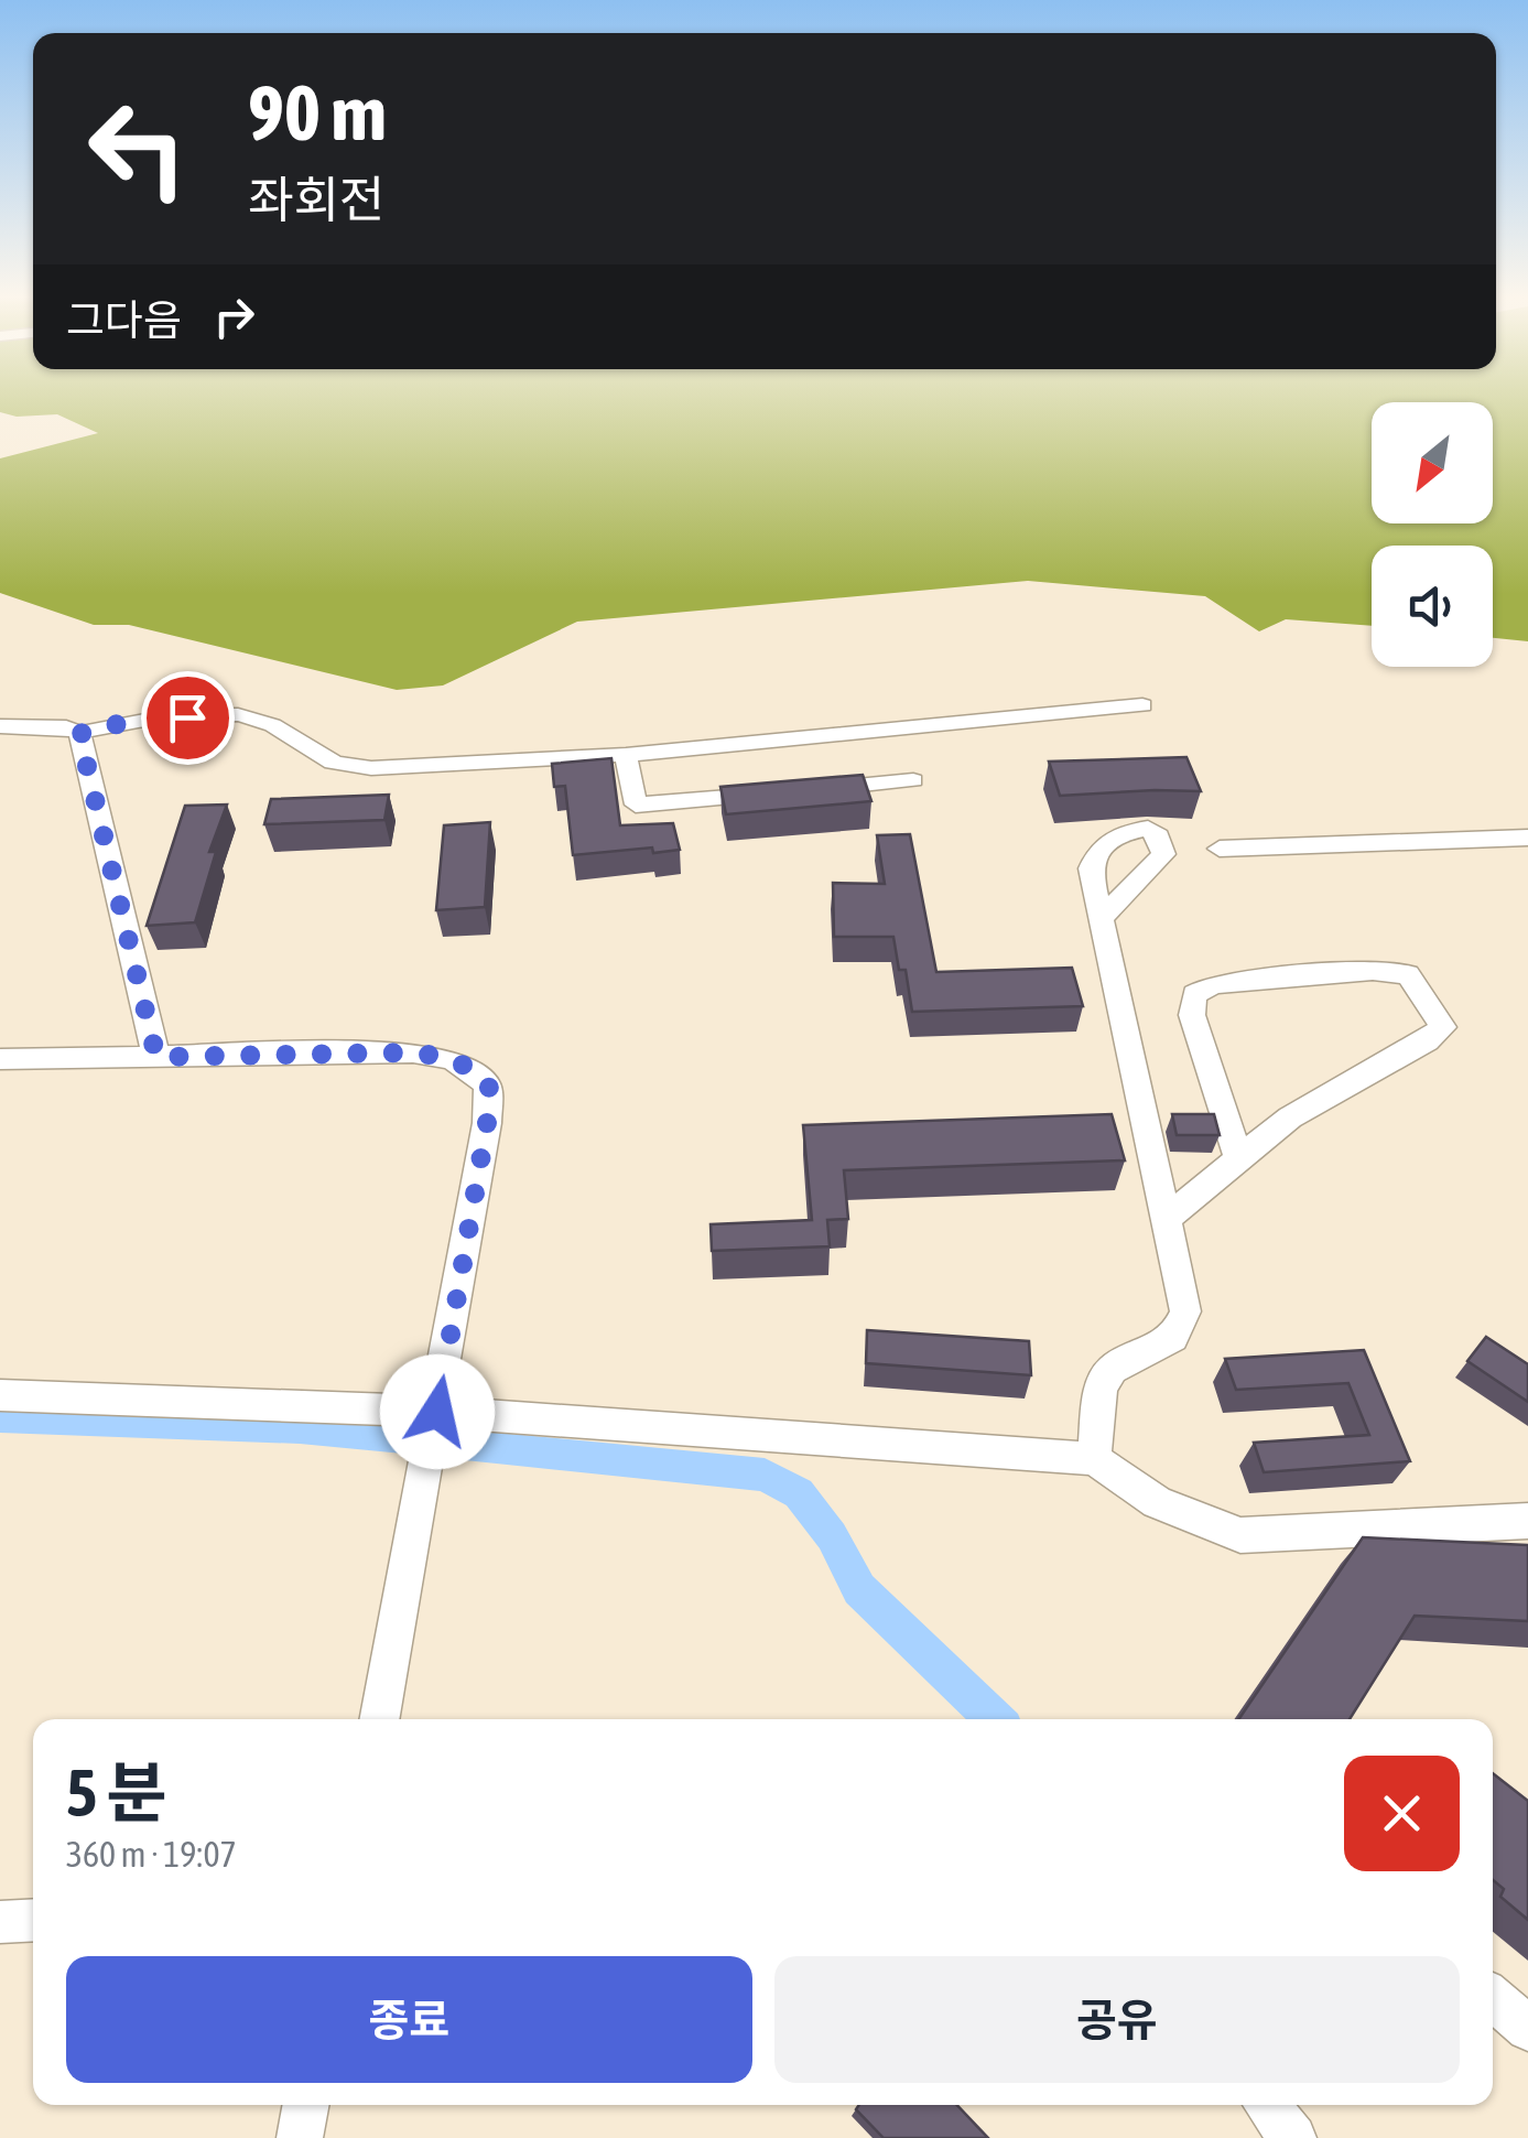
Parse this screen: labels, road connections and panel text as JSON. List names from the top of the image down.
{
  "north": "bottom left",
  "page": {
    "turn": ["90 m", "좌회전"],
    "then": "그다음",
    "heading": ["5 분", "360 m · 19:07"],
    "buttons": ["종료", "공유"]
  }
}
